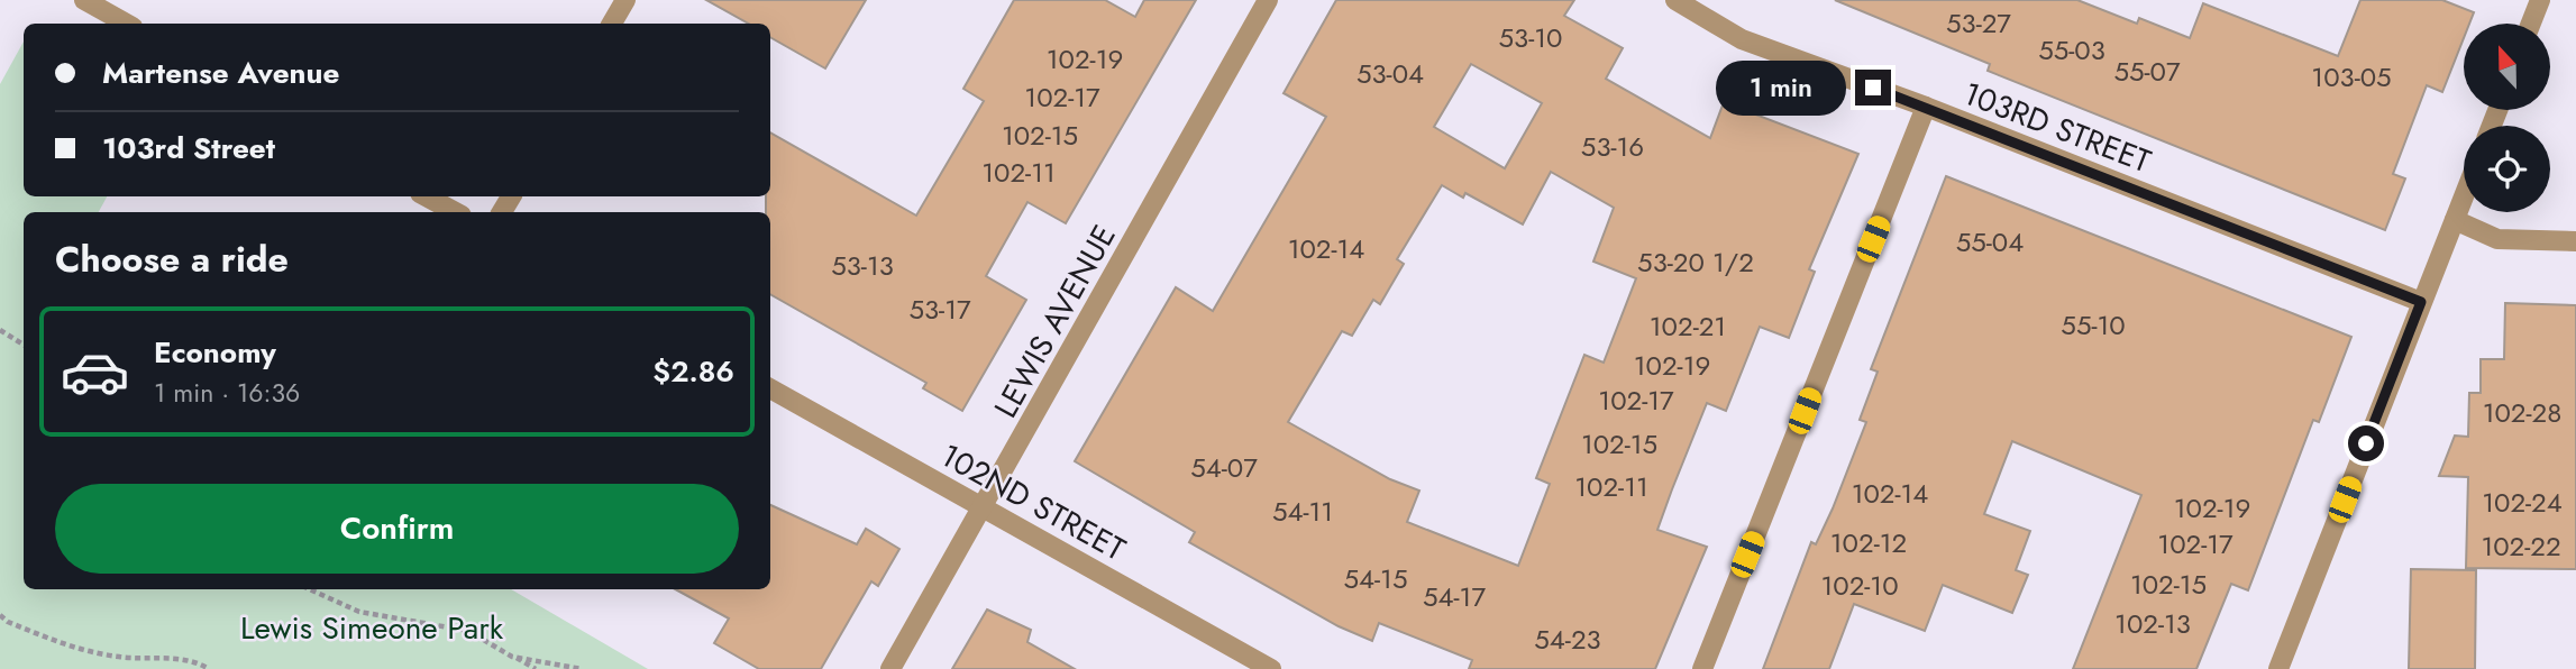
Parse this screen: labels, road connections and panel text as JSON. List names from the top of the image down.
{
  "streets": {
    "street": ["103RD STREET", "LEWIS AVENUE", "102ND STREET"]
  },
  "crossings": [
    ["LEWIS AVENUE", "102ND STREET"]
  ],
  "parks": ["Lewis Simeone Park"],
  "house_numbers": [
    "53-27",
    "53-10",
    "55-03",
    "102-19",
    "55-07",
    "53-04",
    "103-05",
    "102-17",
    "102-15",
    "53-16",
    "102-11",
    "55-04",
    "102-14",
    "53-20 1/2",
    "53-13",
    "53-17",
    "55-10",
    "102-21",
    "102-19",
    "102-17",
    "102-28",
    "102-15",
    "54-07",
    "102-11",
    "102-14",
    "102-24",
    "102-19",
    "54-11",
    "102-12",
    "102-17",
    "102-22",
    "54-15",
    "102-15",
    "102-10",
    "54-17",
    "102-13",
    "54-23"
  ],
  "north": "top",
  "page": {
    "banner": ["Martense Avenue", "103rd Street"],
    "bubble": "1 min",
    "heading": "Choose a ride",
    "list": [
      {
        "name": "Economy",
        "note": "1 min · 16:36",
        "value": "$2.86"
      }
    ],
    "buttons": "Confirm"
  }
}
